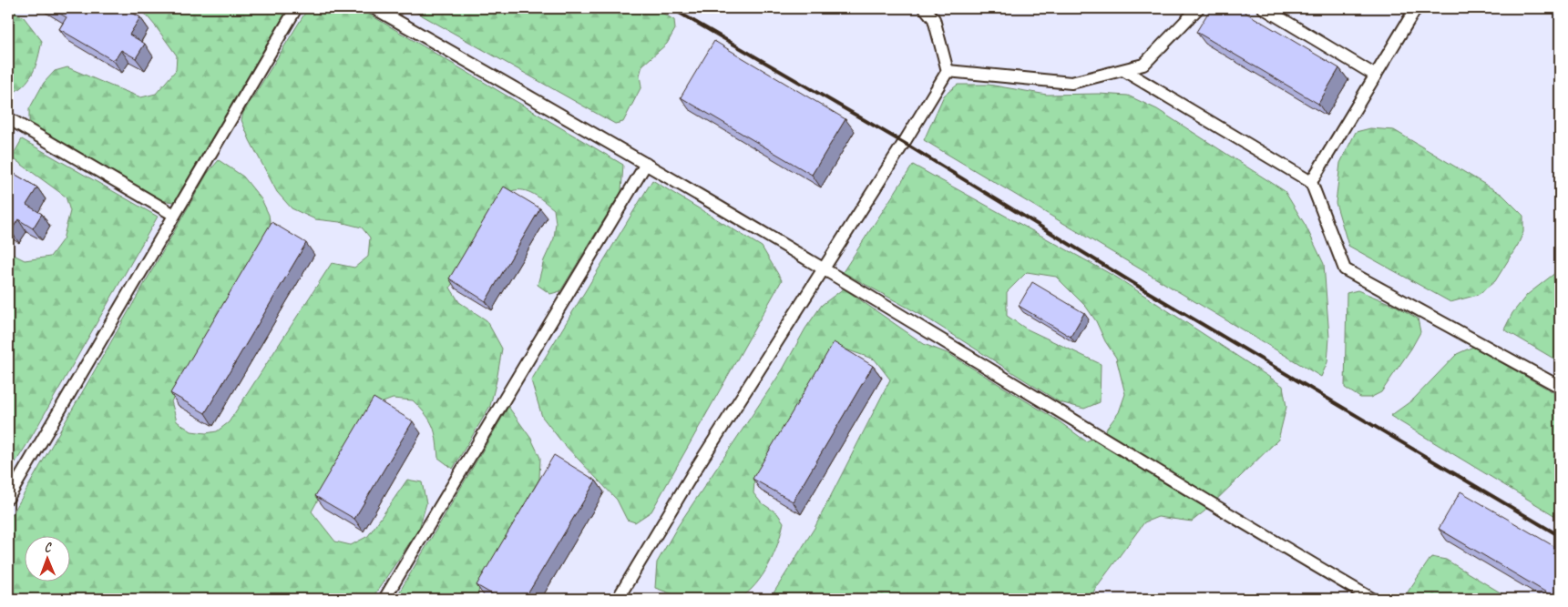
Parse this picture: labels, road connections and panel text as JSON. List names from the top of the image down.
{
  "north": "top"
}
